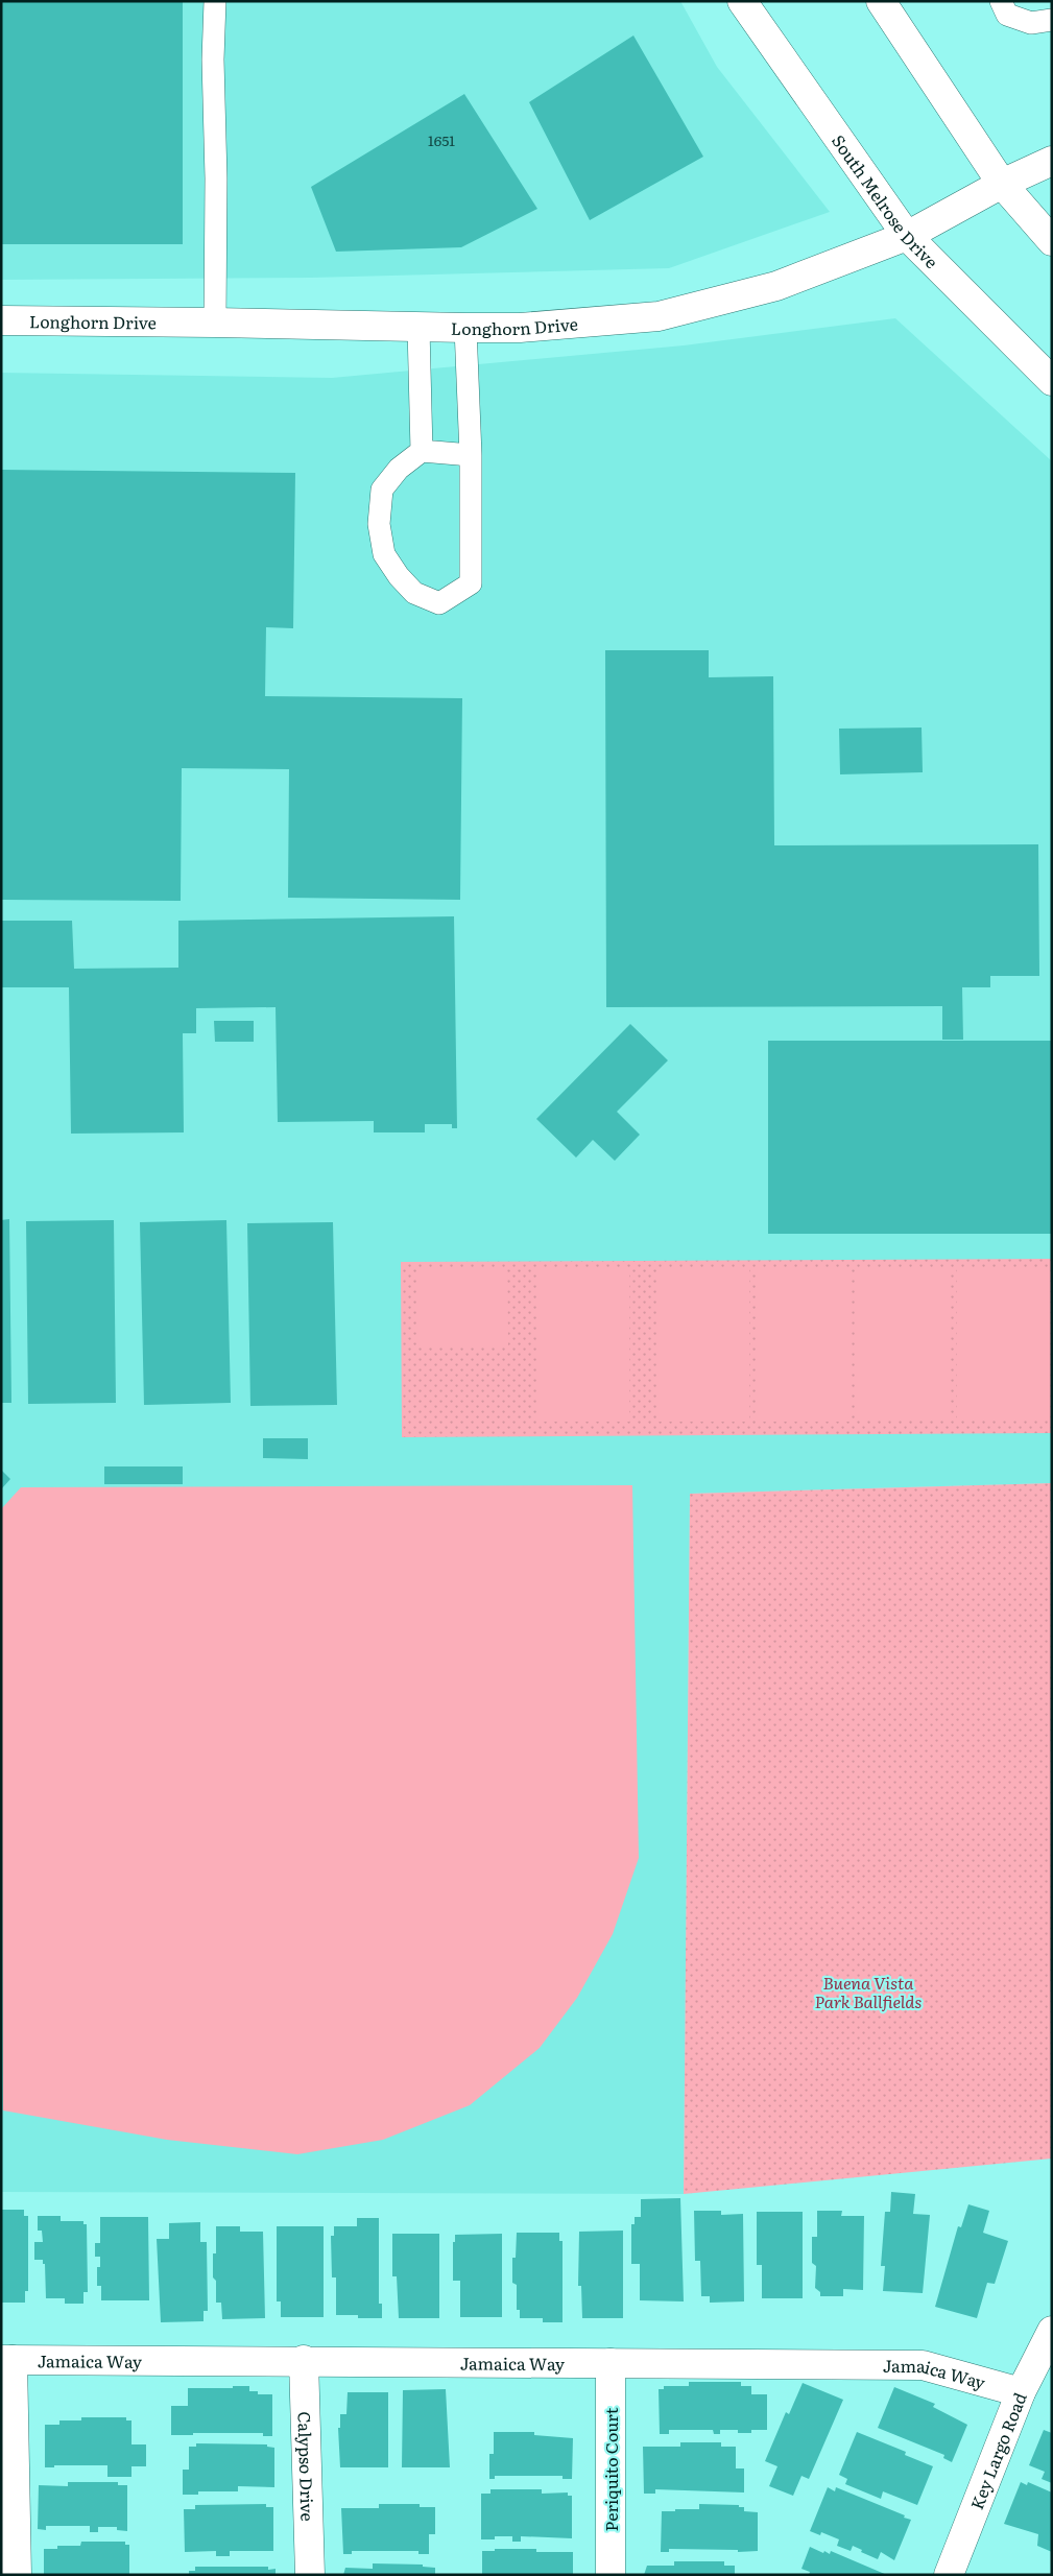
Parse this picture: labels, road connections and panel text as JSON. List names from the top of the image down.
{
  "streets": {
    "street": [
      "South Melrose Drive",
      "Longhorn Drive",
      "Jamaica Way",
      "Key Largo Road",
      "Calypso Drive",
      "Periquito Court"
    ]
  },
  "crossings": [
    ["South Melrose Drive", "Longhorn Drive"],
    ["Jamaica Way", "Key Largo Road"],
    ["Jamaica Way", "Calypso Drive"],
    ["Jamaica Way", "Periquito Court"]
  ],
  "parks": ["Buena Vista Park Ballfields"],
  "house_numbers": ["1651"]
}
